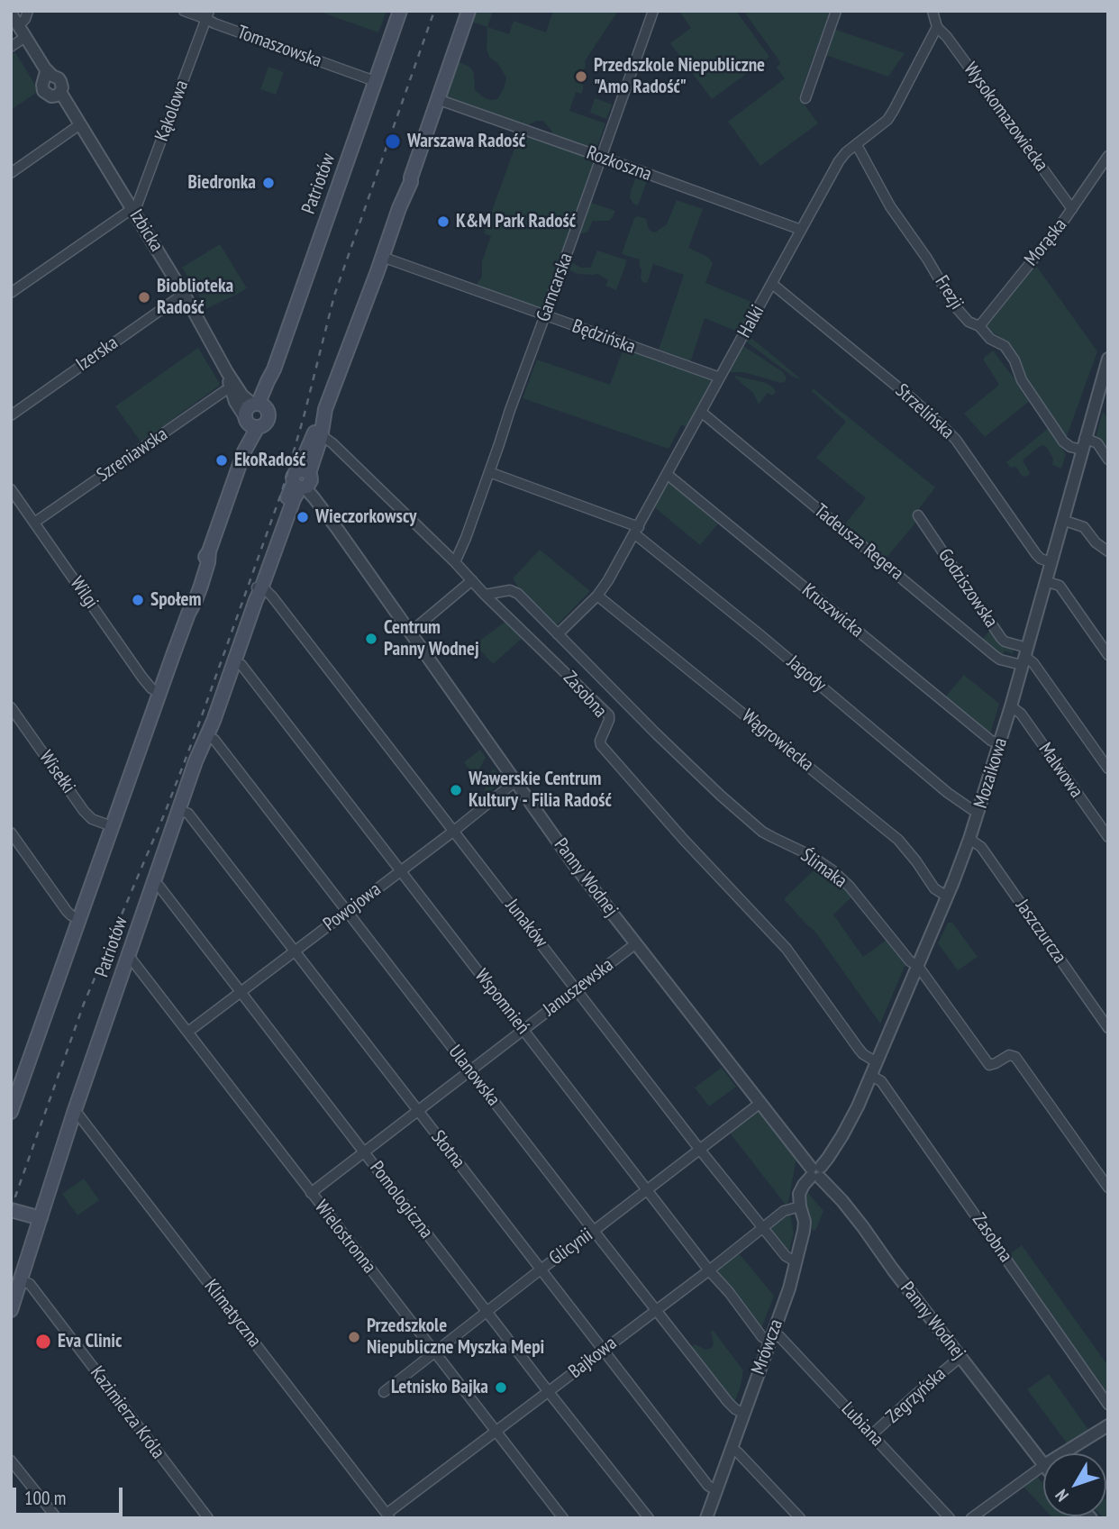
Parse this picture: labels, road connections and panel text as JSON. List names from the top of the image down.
{
  "streets": {
    "main road": ["Patriotów"],
    "street": [
      "Tomaszowska",
      "Kąkolowa",
      "Wysokomazowiecka",
      "Rozkoszna",
      "Izbicka",
      "Morąska",
      "Garncarska",
      "Frezji",
      "Halki",
      "Będzińska",
      "Izerska",
      "Strzelińska",
      "Szreniawska",
      "Tadeusza Regera",
      "Godziszowska",
      "Wilgi",
      "Kruszwicka",
      "Jagody",
      "Zasobna",
      "Wągrowiecka",
      "Malwowa",
      "Wisełki",
      "Mozaikowa",
      "Ślimaka",
      "Panny Wodnej",
      "Powojowa",
      "Junaków",
      "Jaszczurcza",
      "Januszewska",
      "Wspomnień",
      "Ulanowska",
      "Słotna",
      "Pomologiczna",
      "Wielostronna",
      "Glicynii",
      "Klimatyczna",
      "Mrówcza",
      "Bajkowa",
      "Zegrzyńska",
      "Kazimierza Króla",
      "Lubiana"
    ]
  },
  "crossings": [
    ["Tomaszowska", "Kąkolowa"],
    ["Tomaszowska", "Patriotów"],
    ["Kąkolowa", "Izbicka"],
    ["Wysokomazowiecka", "Morąska"],
    ["Wysokomazowiecka", "Halki"],
    ["Rozkoszna", "Patriotów"],
    ["Rozkoszna", "Garncarska"],
    ["Rozkoszna", "Halki"],
    ["Patriotów", "Izbicka"],
    ["Patriotów", "Będzińska"],
    ["Patriotów", "Zasobna"],
    ["Patriotów", "Panny Wodnej"],
    ["Patriotów", "Junaków"],
    ["Patriotów", "Wspomnień"],
    ["Patriotów", "Ulanowska"],
    ["Patriotów", "Słotna"],
    ["Patriotów", "Pomologiczna"],
    ["Patriotów", "Wielostronna"],
    ["Patriotów", "Klimatyczna"],
    ["Patriotów", "Kazimierza Króla"],
    ["Izbicka", "Izerska"],
    ["Izbicka", "Szreniawska"],
    ["Morąska", "Frezji"],
    ["Garncarska", "Będzińska"],
    ["Garncarska", "Jagody"],
    ["Garncarska", "Zasobna"],
    ["Frezji", "Halki"],
    ["Frezji", "Mozaikowa"],
    ["Halki", "Będzińska"],
    ["Halki", "Strzelińska"],
    ["Halki", "Tadeusza Regera"],
    ["Halki", "Kruszwicka"],
    ["Halki", "Jagody"],
    ["Halki", "Wągrowiecka"],
    ["Halki", "Ślimaka"],
    ["Strzelińska", "Mozaikowa"],
    ["Szreniawska", "Wilgi"],
    ["Tadeusza Regera", "Godziszowska"],
    ["Tadeusza Regera", "Mozaikowa"],
    ["Godziszowska", "Mozaikowa"],
    ["Kruszwicka", "Mozaikowa"],
    ["Jagody", "Mozaikowa"],
    ["Zasobna", "Mozaikowa"],
    ["Zasobna", "Ślimaka"],
    ["Wągrowiecka", "Mozaikowa"],
    ["Malwowa", "Mozaikowa"],
    ["Mozaikowa", "Ślimaka"],
    ["Mozaikowa", "Panny Wodnej"],
    ["Mozaikowa", "Jaszczurcza"],
    ["Mozaikowa", "Mrówcza"],
    ["Panny Wodnej", "Powojowa"],
    ["Panny Wodnej", "Januszewska"],
    ["Panny Wodnej", "Glicynii"],
    ["Panny Wodnej", "Mrówcza"],
    ["Panny Wodnej", "Zegrzyńska"],
    ["Powojowa", "Junaków"],
    ["Powojowa", "Wspomnień"],
    ["Powojowa", "Ulanowska"],
    ["Powojowa", "Słotna"],
    ["Powojowa", "Pomologiczna"],
    ["Powojowa", "Wielostronna"],
    ["Junaków", "Januszewska"],
    ["Junaków", "Glicynii"],
    ["Junaków", "Mrówcza"],
    ["Junaków", "Bajkowa"],
    ["Januszewska", "Wspomnień"],
    ["Januszewska", "Ulanowska"],
    ["Januszewska", "Słotna"],
    ["Januszewska", "Pomologiczna"],
    ["Januszewska", "Wielostronna"],
    ["Wspomnień", "Glicynii"],
    ["Wspomnień", "Mrówcza"],
    ["Wspomnień", "Bajkowa"],
    ["Wspomnień", "Lubiana"],
    ["Ulanowska", "Glicynii"],
    ["Ulanowska", "Mrówcza"],
    ["Ulanowska", "Bajkowa"],
    ["Słotna", "Glicynii"],
    ["Słotna", "Mrówcza"],
    ["Słotna", "Bajkowa"],
    ["Pomologiczna", "Glicynii"],
    ["Pomologiczna", "Bajkowa"],
    ["Wielostronna", "Glicynii"],
    ["Wielostronna", "Bajkowa"],
    ["Klimatyczna", "Bajkowa"],
    ["Mrówcza", "Bajkowa"],
    ["Mrówcza", "Lubiana"],
    ["Zegrzyńska", "Lubiana"]
  ],
  "places": [
    "Przedszkole Niepubliczne \"Amo Radość\"",
    "Warszawa Radość",
    "Biedronka",
    "K&M Park Radość",
    "Bioblioteka Radość",
    "EkoRadość",
    "Wieczorkowscy",
    "Społem",
    "Centrum Panny Wodnej",
    "Wawerskie Centrum Kultury - Filia Radość",
    "Przedszkole Niepubliczne Myszka Mepi",
    "Eva Clinic",
    "Letnisko Bajka"
  ],
  "scale_bar": "100 m",
  "north": "bottom left"
}
